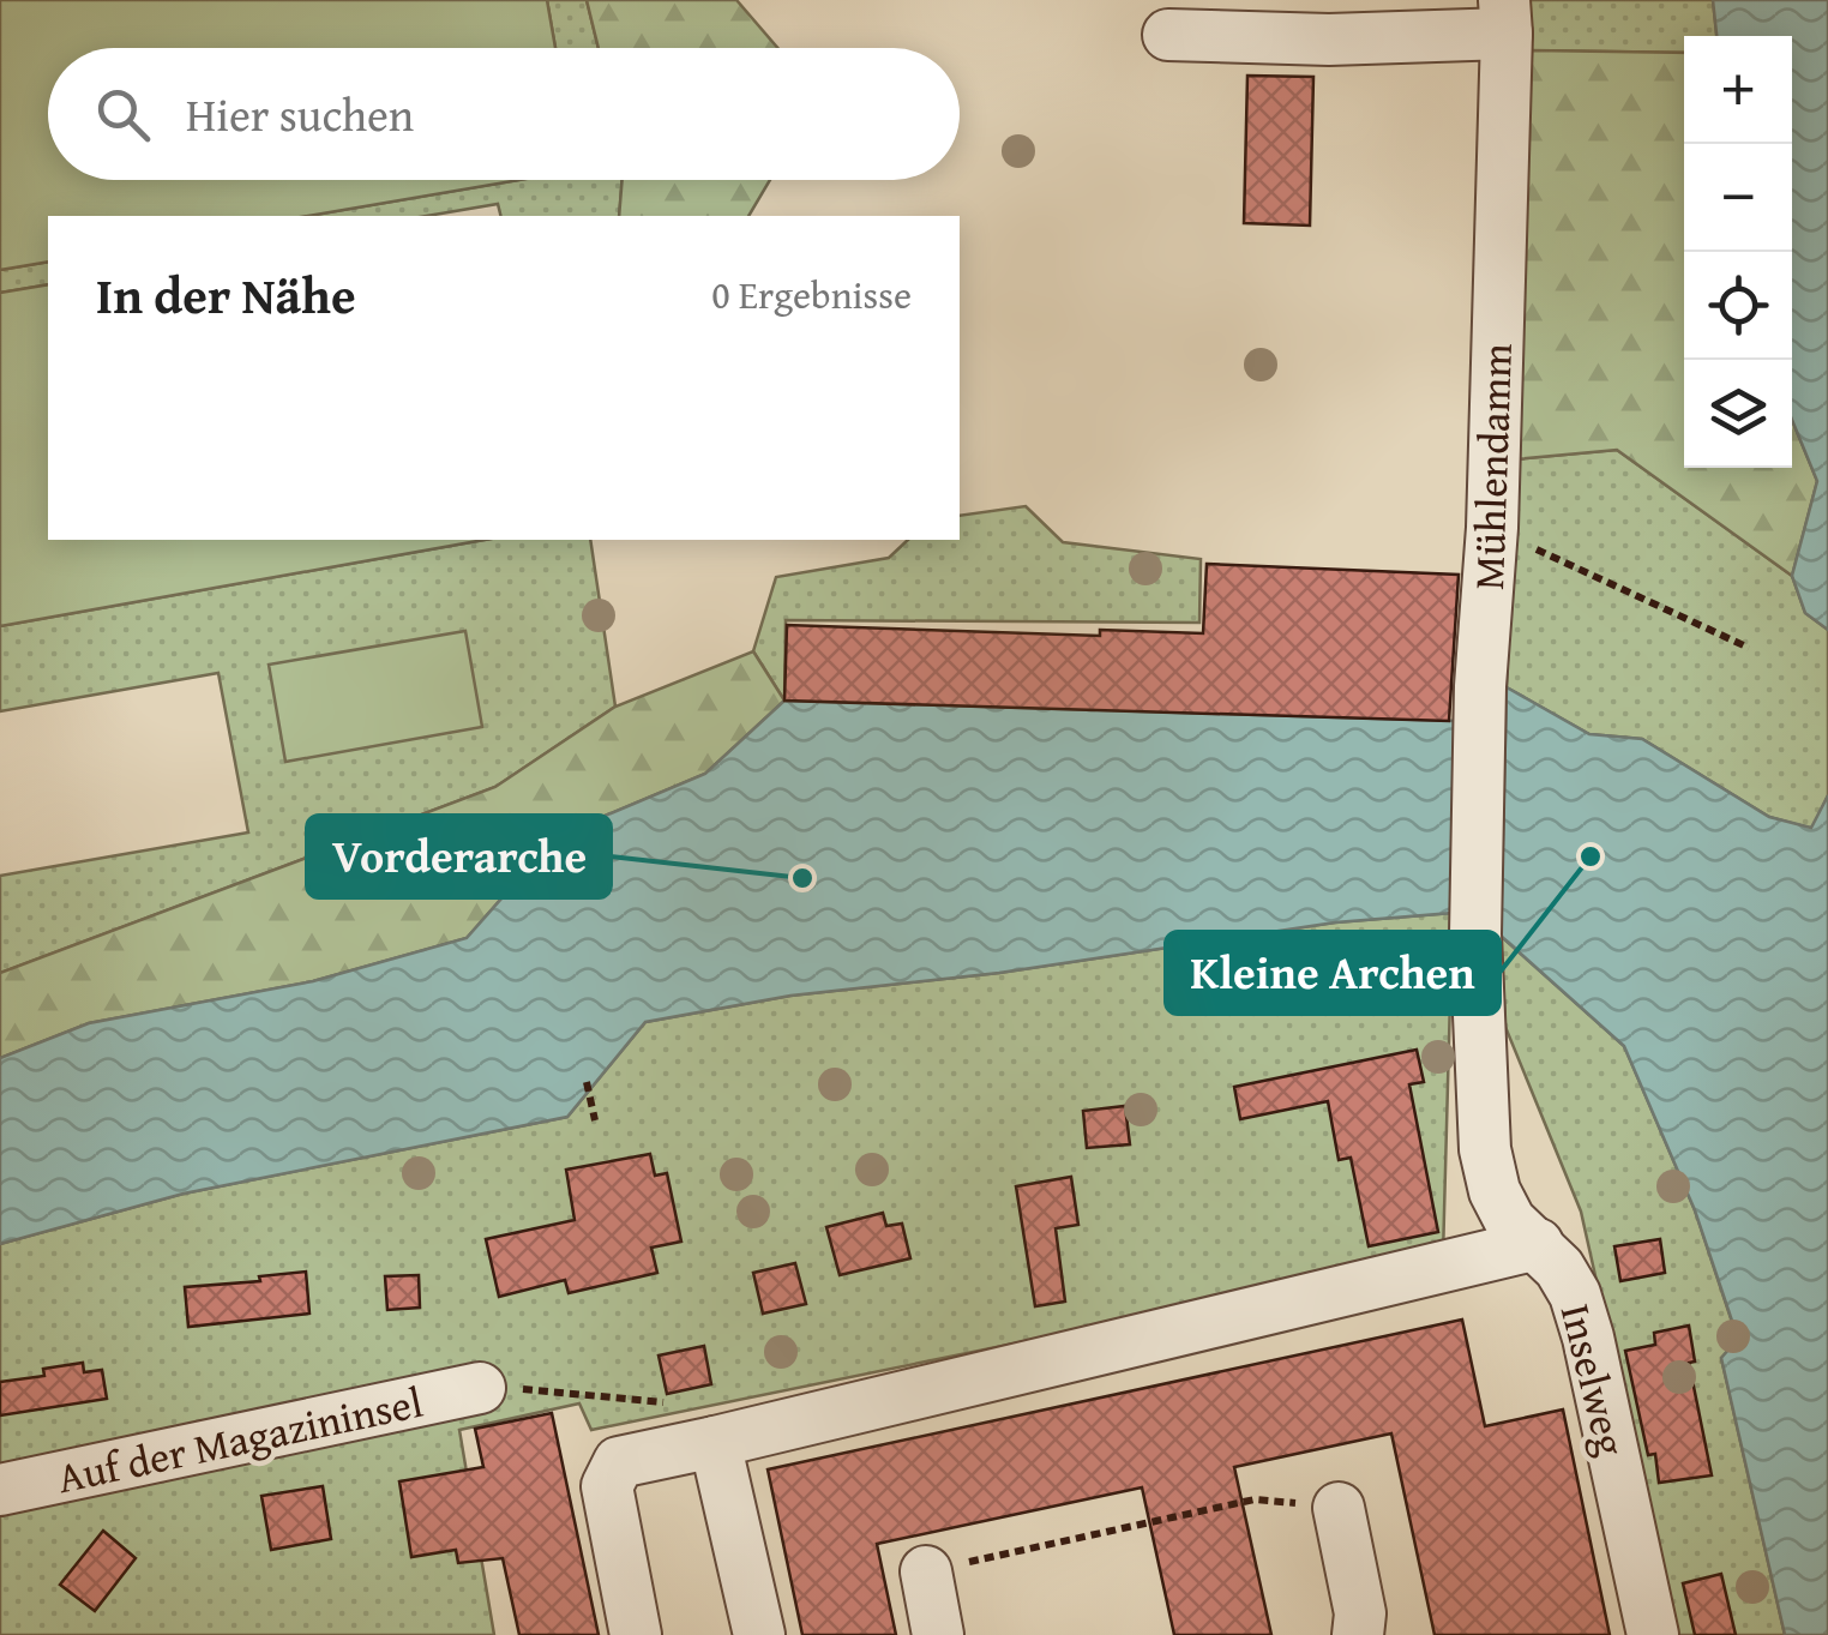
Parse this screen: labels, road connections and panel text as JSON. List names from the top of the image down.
{
  "streets": {
    "street": ["Mühlendamm", "Inselweg", "Auf der Magazininsel"]
  },
  "crossings": [
    ["Mühlendamm", "Inselweg"]
  ],
  "places": ["Kleine Archen", "Vorderarche"],
  "page": {
    "map_buttons": ["+", "−"],
    "search": "Hier suchen",
    "heading": ["In der Nähe", "0 Ergebnisse"]
  }
}
